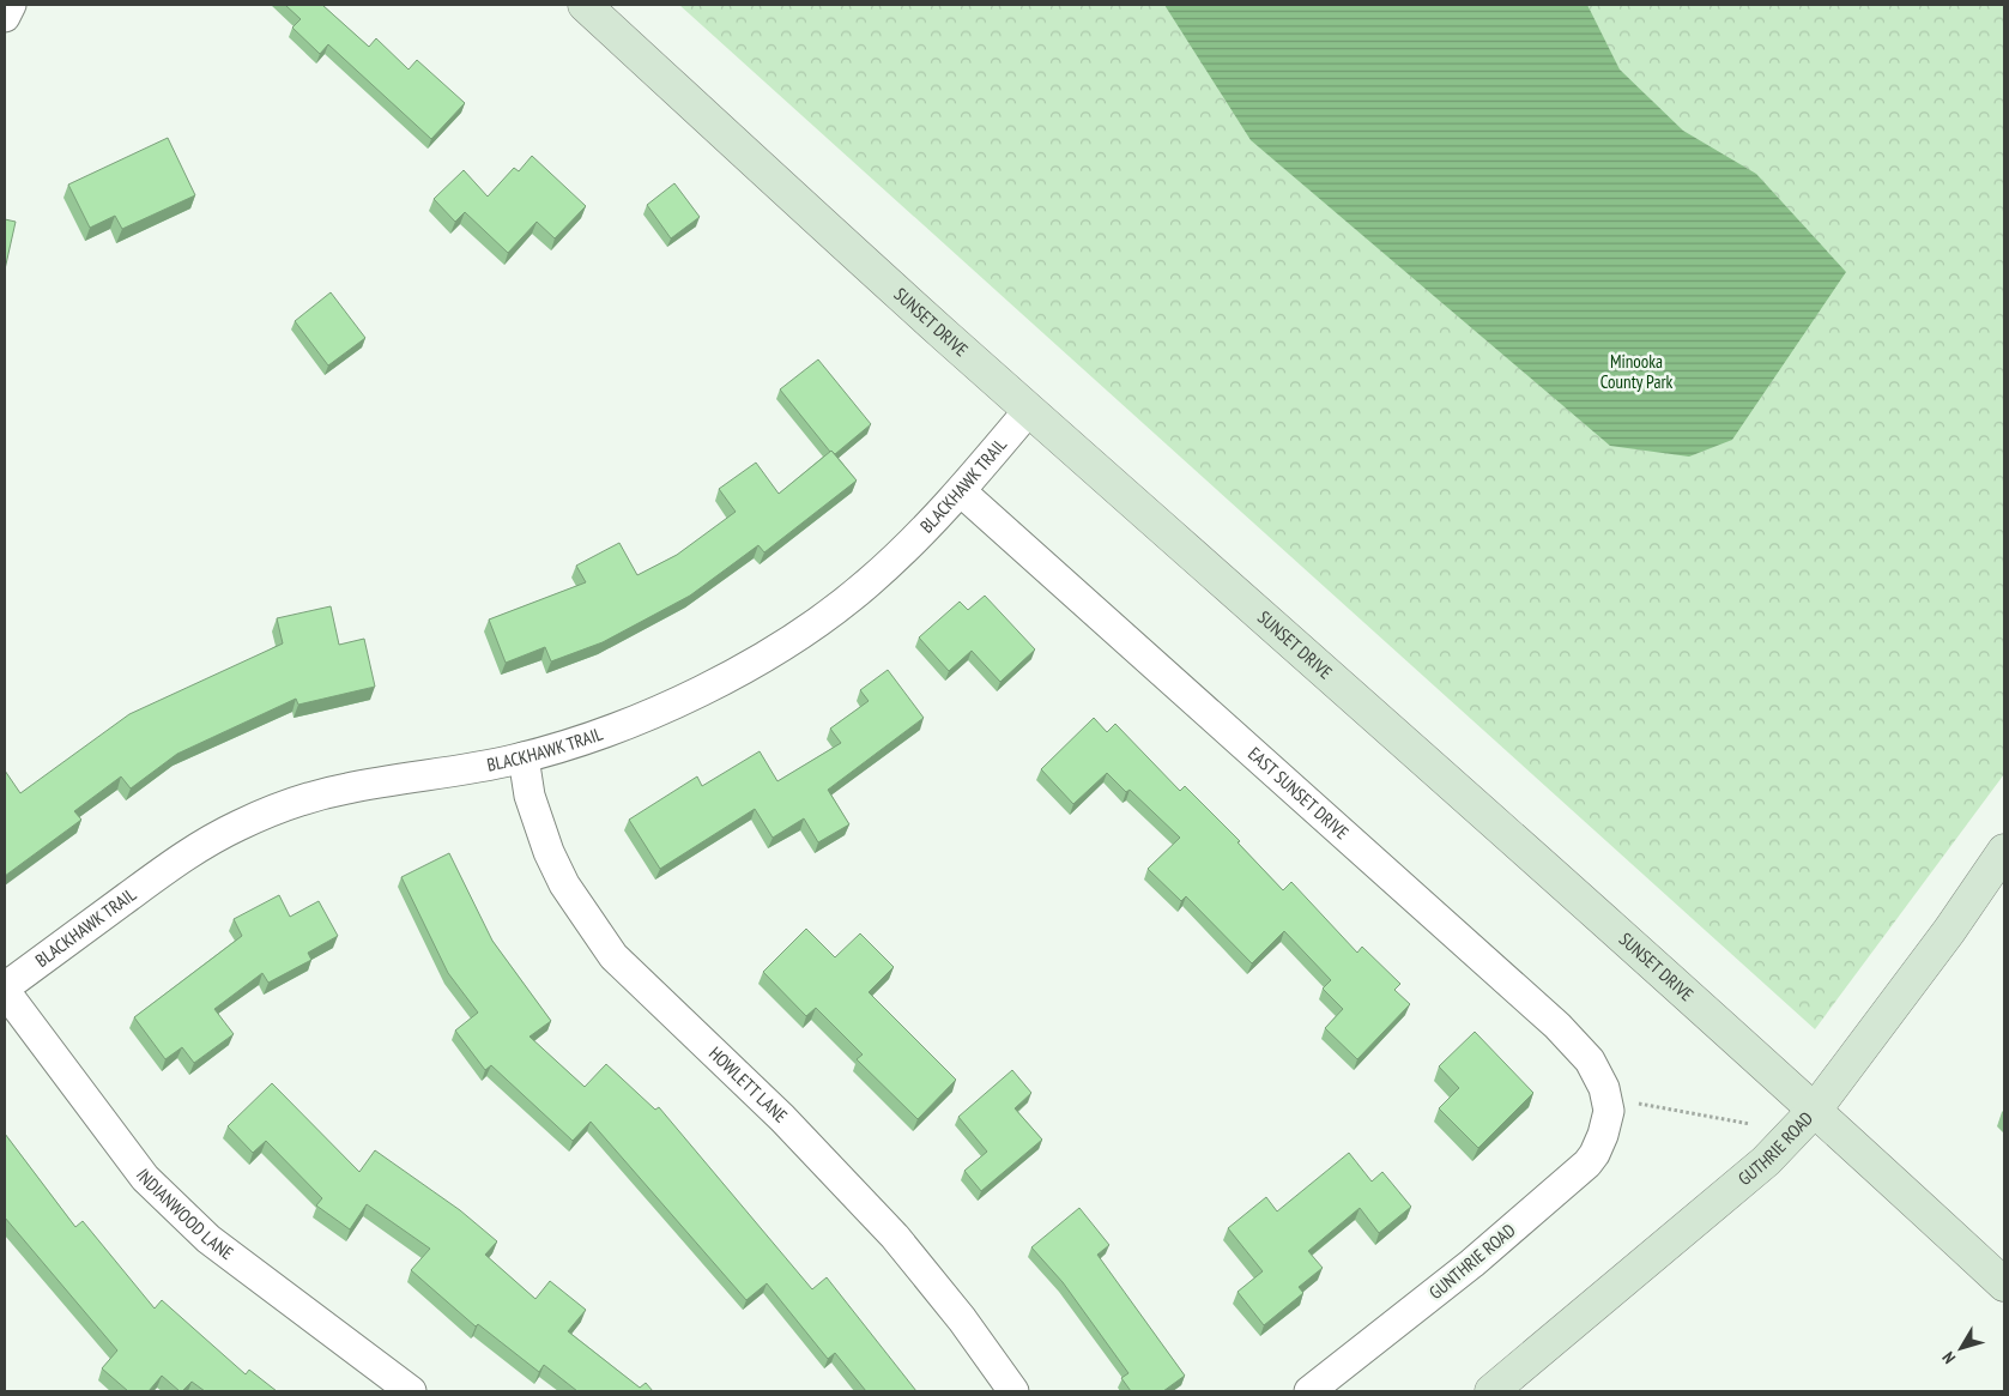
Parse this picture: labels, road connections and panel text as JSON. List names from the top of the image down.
{
  "streets": {
    "street": [
      "SUNSET DRIVE",
      "BLACKHAWK TRAIL",
      "EAST SUNSET DRIVE",
      "HOWLETT LANE",
      "GUTHRIE ROAD",
      "INDIANWOOD LANE",
      "GUNTHRIE ROAD"
    ]
  },
  "crossings": [
    ["SUNSET DRIVE", "BLACKHAWK TRAIL"],
    ["SUNSET DRIVE", "GUTHRIE ROAD"],
    ["BLACKHAWK TRAIL", "EAST SUNSET DRIVE"],
    ["BLACKHAWK TRAIL", "HOWLETT LANE"],
    ["BLACKHAWK TRAIL", "INDIANWOOD LANE"],
    ["EAST SUNSET DRIVE", "GUNTHRIE ROAD"]
  ],
  "parks": ["Minooka County Park"],
  "north": "bottom left"
}
